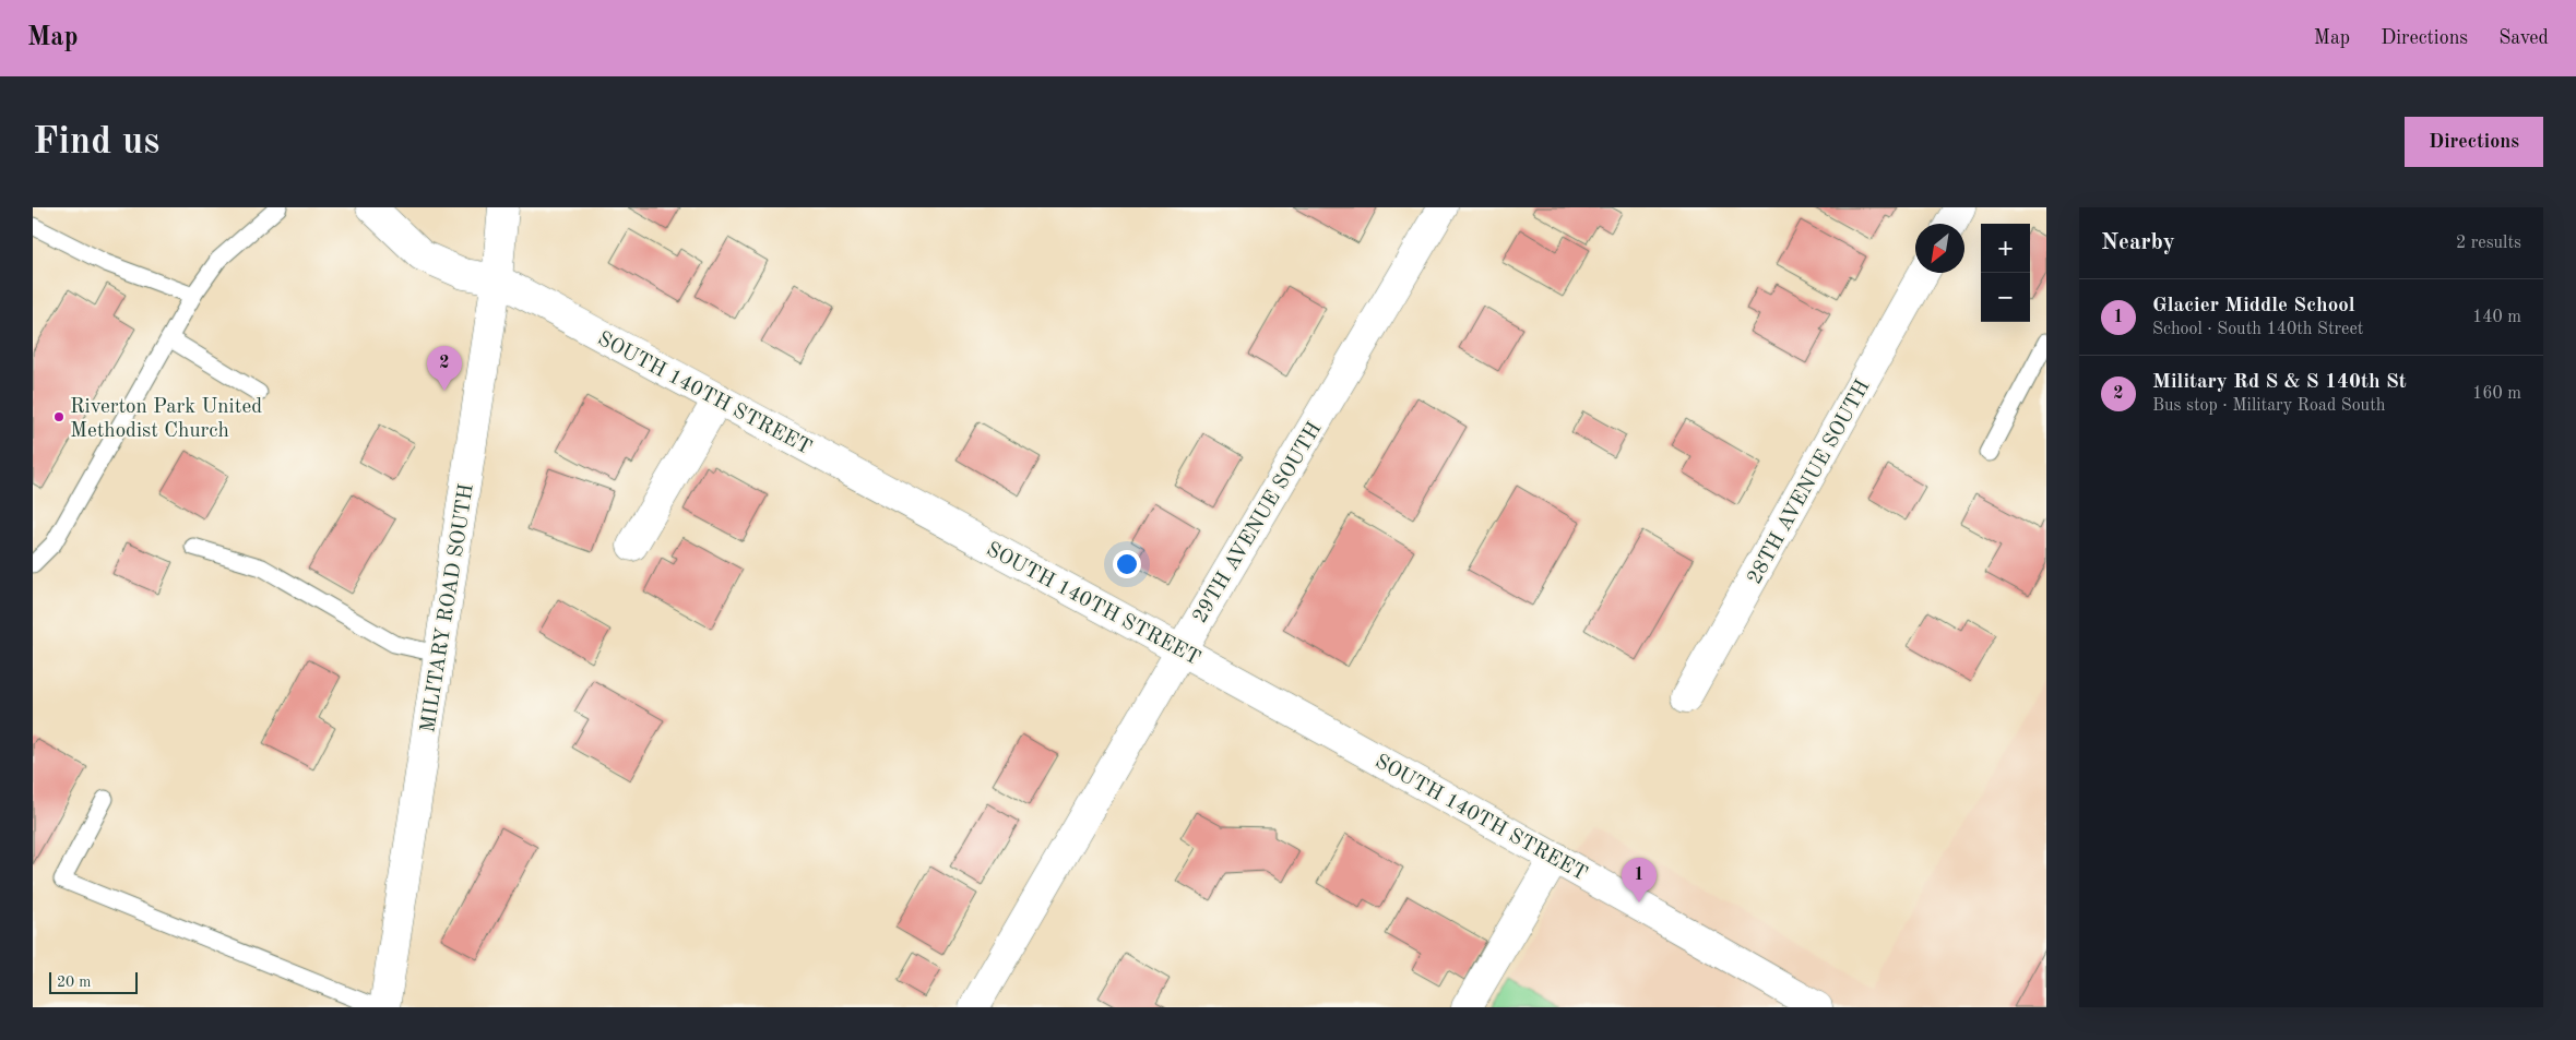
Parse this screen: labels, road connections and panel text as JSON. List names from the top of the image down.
{
  "streets": {
    "street": [
      "SOUTH 140TH STREET",
      "28TH AVENUE SOUTH",
      "29TH AVENUE SOUTH",
      "MILITARY ROAD SOUTH"
    ]
  },
  "crossings": [
    ["SOUTH 140TH STREET", "29TH AVENUE SOUTH"],
    ["SOUTH 140TH STREET", "MILITARY ROAD SOUTH"]
  ],
  "places": ["Riverton Park United Methodist Church"],
  "scale_bar": "20 m",
  "north": "bottom left",
  "page": {
    "header": "Map",
    "nav": ["Map", "Directions", "Saved"],
    "buttons": "Directions",
    "title": "Find us",
    "heading": ["Nearby", "2 results"],
    "map_buttons": ["+", "−"],
    "list": [
      {
        "mark": "1",
        "name": "Glacier Middle School",
        "note": "School · South 140th Street",
        "value": "140 m"
      },
      {
        "mark": "2",
        "name": "Military Rd S & S 140th St",
        "note": "Bus stop · Military Road South",
        "value": "160 m"
      }
    ],
    "pins": ["2", "1"],
    "scale": "20 m"
  }
}
